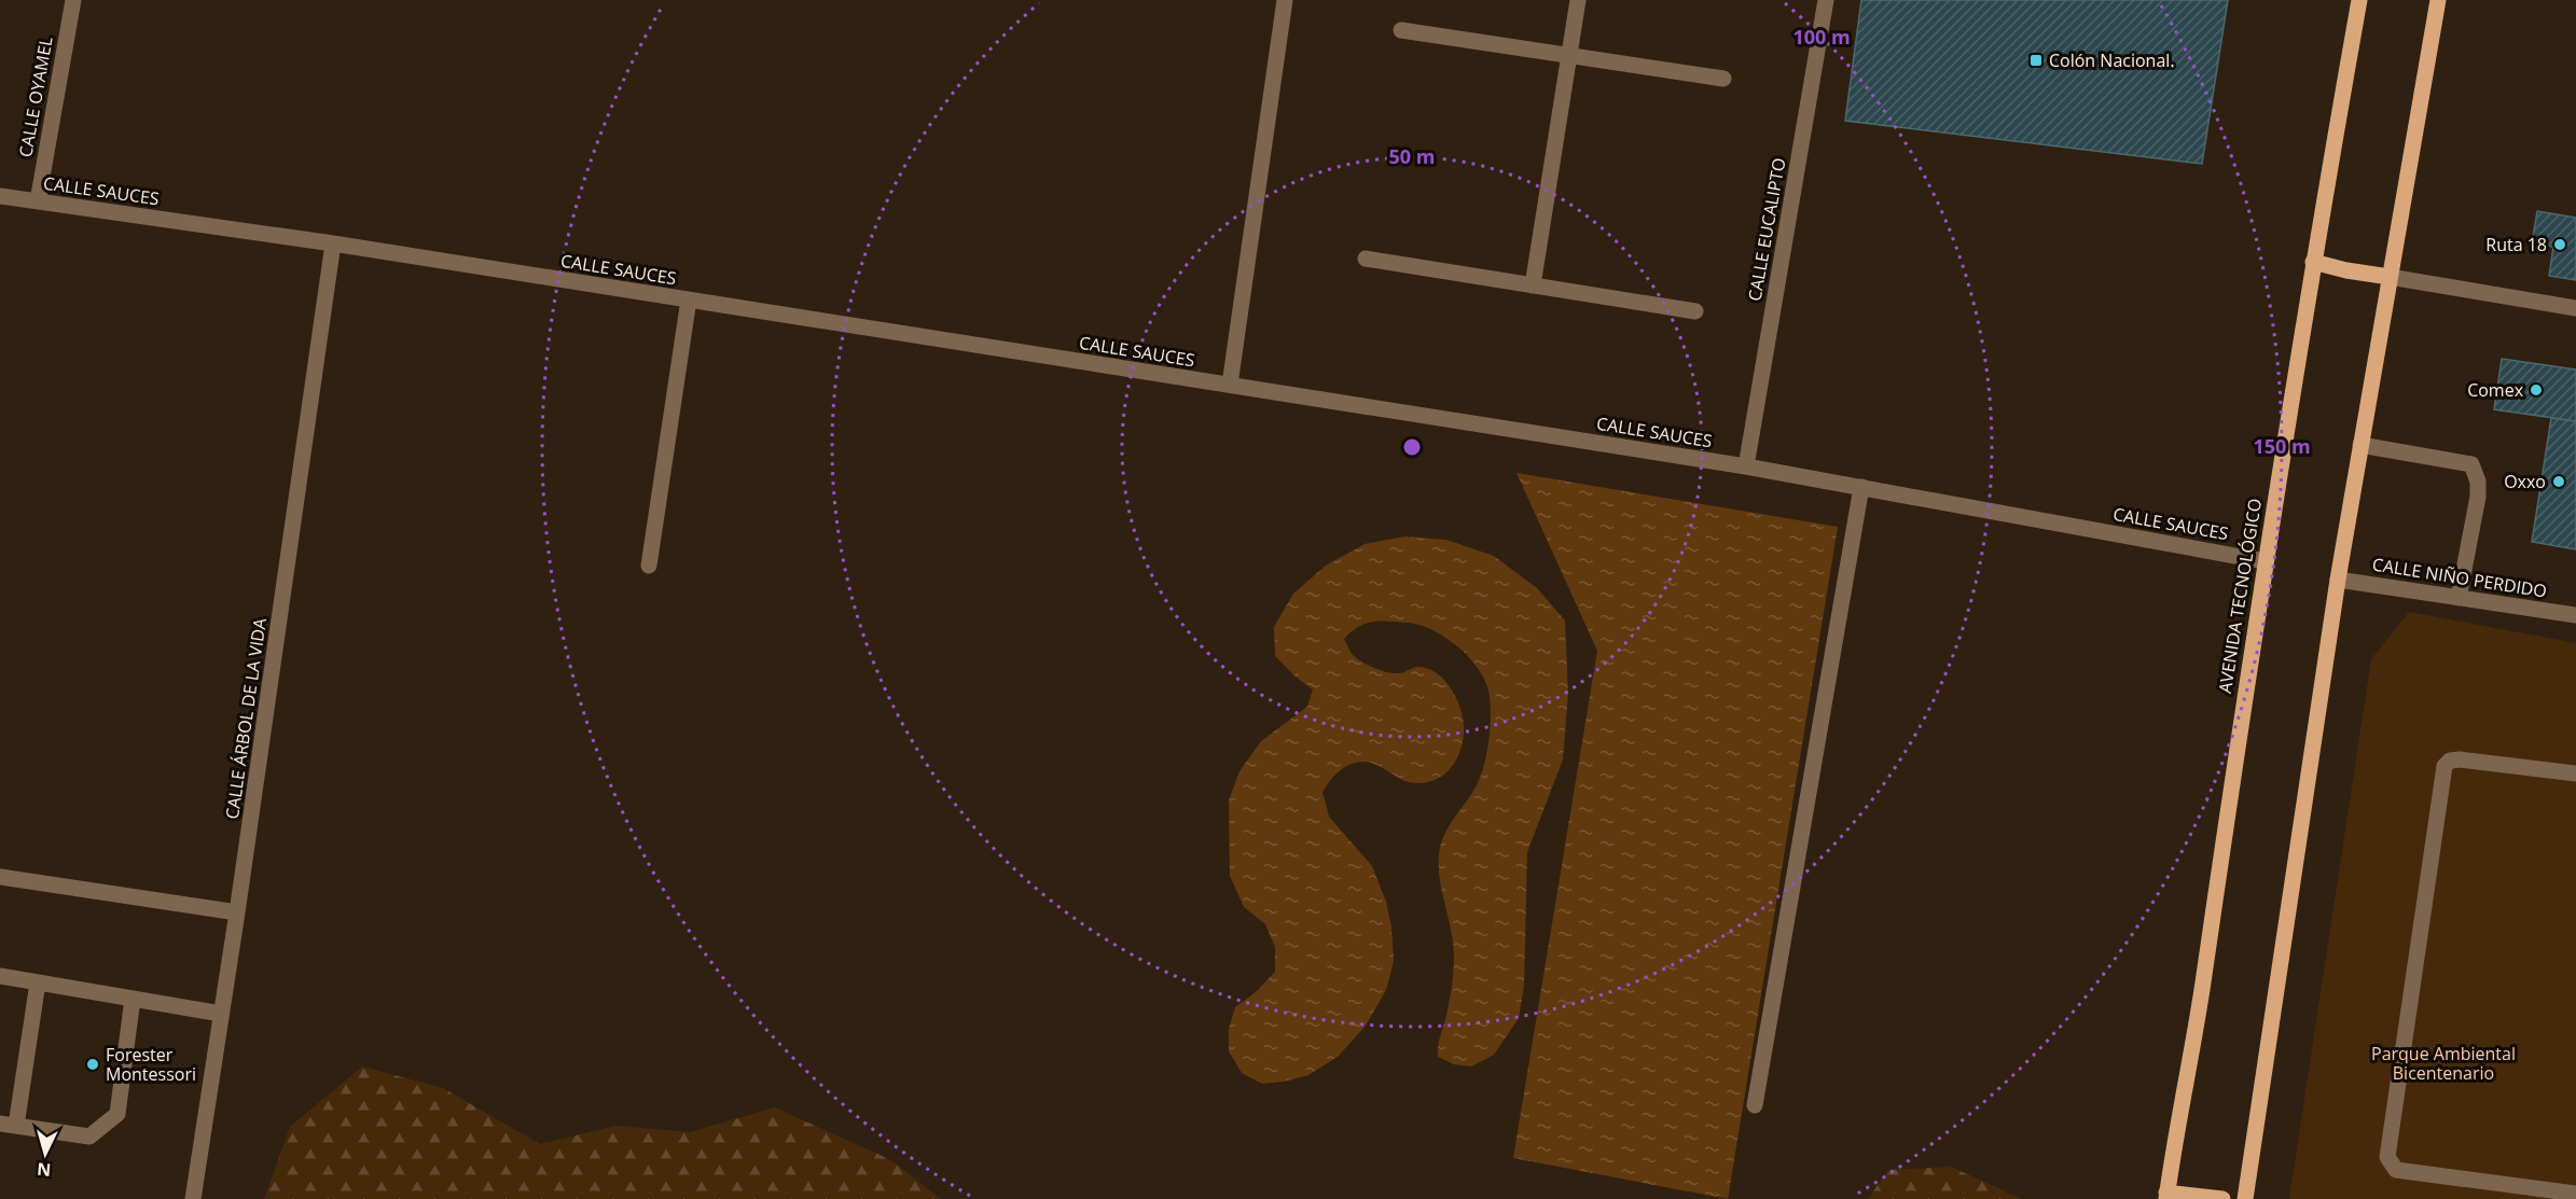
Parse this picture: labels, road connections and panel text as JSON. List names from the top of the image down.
{
  "streets": {
    "main road": ["AVENIDA TECNOLÓGICO"],
    "street": [
      "CALLE OYAMEL",
      "CALLE SAUCES",
      "CALLE EUCALIPTO",
      "CALLE NIÑO PERDIDO",
      "CALLE ÁRBOL DE LA VIDA"
    ]
  },
  "crossings": [
    ["CALLE OYAMEL", "CALLE SAUCES"],
    ["CALLE SAUCES", "CALLE EUCALIPTO"],
    ["CALLE SAUCES", "AVENIDA TECNOLÓGICO"],
    ["CALLE SAUCES", "CALLE ÁRBOL DE LA VIDA"]
  ],
  "parks": ["Parque Ambiental Bicentenario"],
  "places": {
    "transit": ["Colón Nacional."],
    "other": [
      "Ruta 18",
      "Comex",
      "Oxxo",
      "Forester Montessori"
    ]
  },
  "north": "bottom",
  "rings": ["100 m", "50 m", "150 m"]
}
